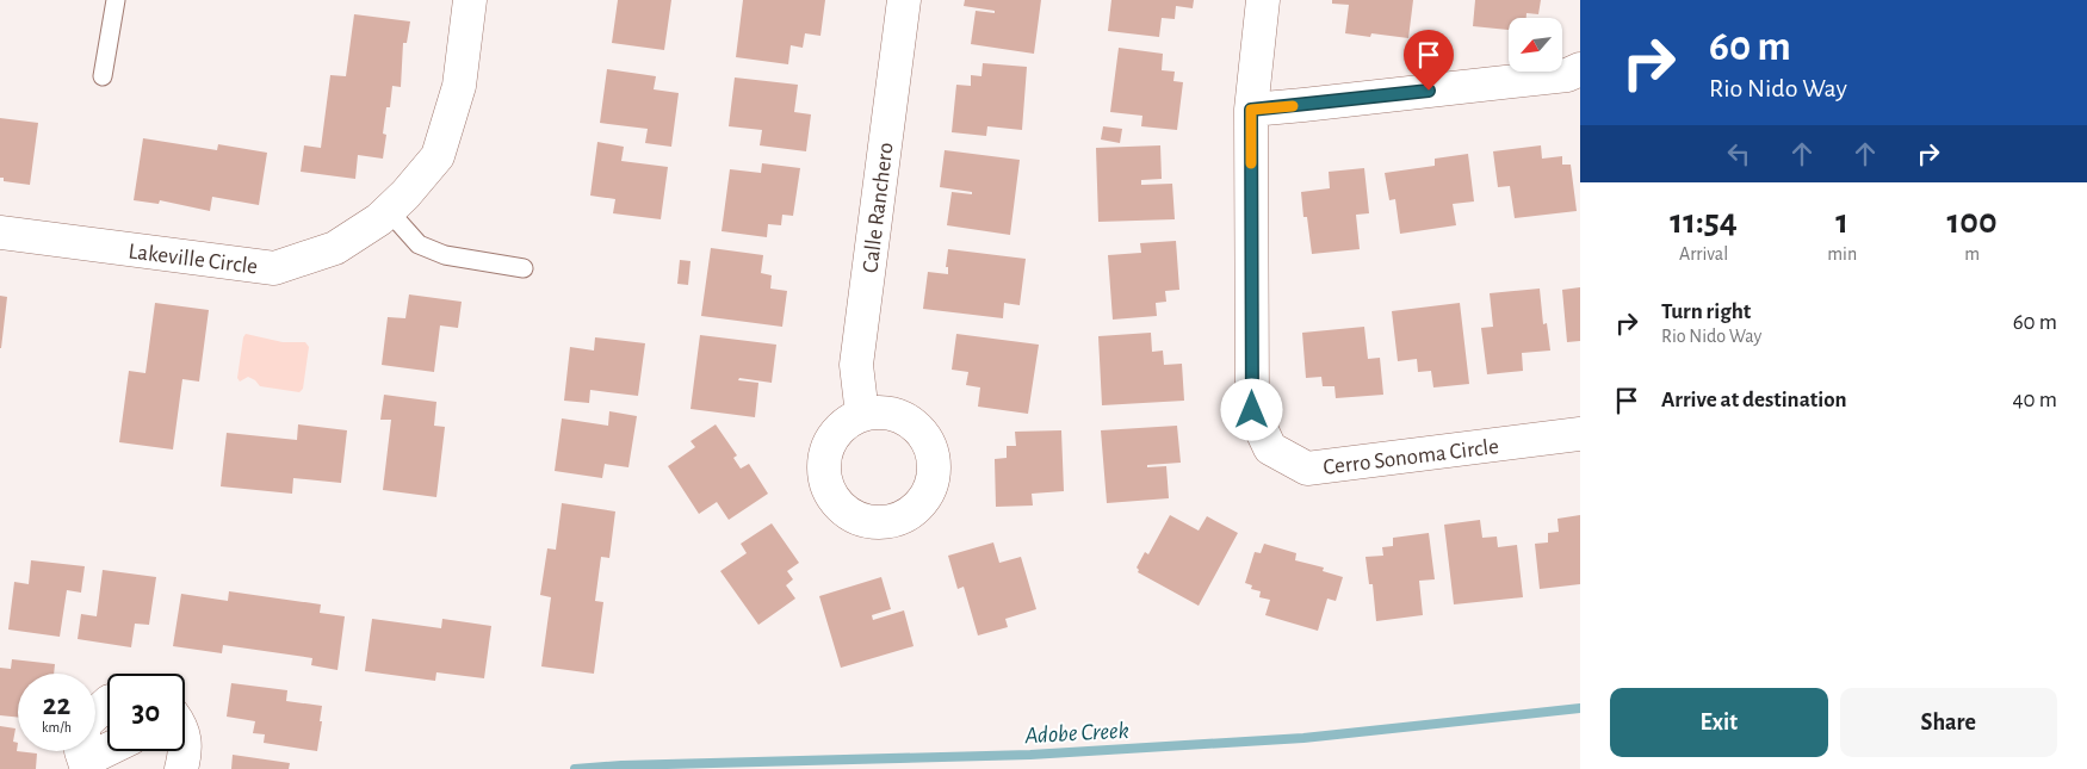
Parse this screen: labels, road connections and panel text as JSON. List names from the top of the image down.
{
  "streets": {
    "street": ["Calle Ranchero", "Lakeville Circle", "Cerro Sonoma Circle"]
  },
  "water": ["Adobe Creek"],
  "north": "bottom left",
  "page": {
    "turn": ["60 m", "Rio Nido Way"],
    "eta": [
      "11:54",
      "Arrival",
      "1",
      "min",
      "100",
      "m"
    ],
    "list": [
      {
        "name": "Turn right",
        "note": "Rio Nido Way",
        "value": "60 m"
      },
      {
        "name": "Arrive at destination",
        "value": "40 m"
      }
    ],
    "speed": "22 km/h",
    "limit": "30",
    "buttons": ["Exit", "Share"]
  }
}
